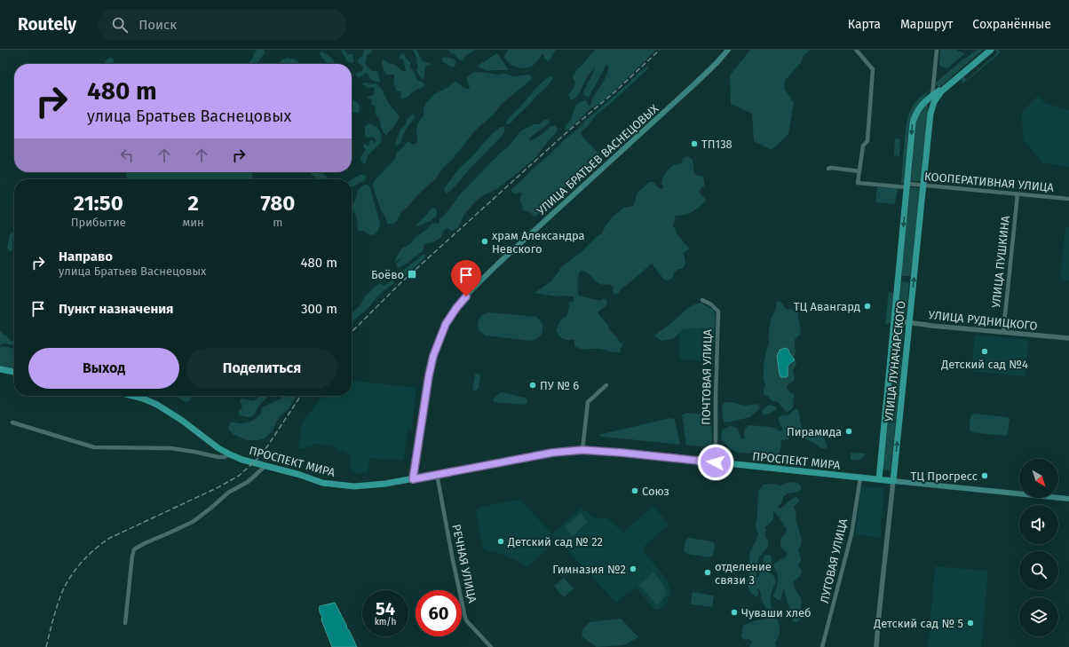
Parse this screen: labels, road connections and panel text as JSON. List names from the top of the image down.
{
  "streets": {
    "main road": ["УЛИЦА БРАТЬЕВ ВАСНЕЦОВЫХ", "УЛИЦА ЛУНАЧАРСКОГО", "ПРОСПЕКТ МИРА"],
    "street": [
      "КООПЕРАТИВНАЯ УЛИЦА",
      "УЛИЦА ПУШКИНА",
      "УЛИЦА РУДНИЦКОГО",
      "ПОЧТОВАЯ УЛИЦА",
      "ЛУГОВАЯ УЛИЦА",
      "РЕЧНАЯ УЛИЦА"
    ]
  },
  "crossings": [
    ["УЛИЦА БРАТЬЕВ ВАСНЕЦОВЫХ", "ПРОСПЕКТ МИРА"],
    ["КООПЕРАТИВНАЯ УЛИЦА", "УЛИЦА ПУШКИНА"],
    ["КООПЕРАТИВНАЯ УЛИЦА", "УЛИЦА ЛУНАЧАРСКОГО"],
    ["УЛИЦА ПУШКИНА", "УЛИЦА РУДНИЦКОГО"],
    ["УЛИЦА РУДНИЦКОГО", "УЛИЦА ЛУНАЧАРСКОГО"],
    ["УЛИЦА ЛУНАЧАРСКОГО", "ПРОСПЕКТ МИРА"],
    ["ПОЧТОВАЯ УЛИЦА", "ПРОСПЕКТ МИРА"],
    ["ПРОСПЕКТ МИРА", "ЛУГОВАЯ УЛИЦА"],
    ["ПРОСПЕКТ МИРА", "РЕЧНАЯ УЛИЦА"]
  ],
  "places": {
    "other": [
      "ТП138",
      "храм Александра Невского",
      "ТЦ Авангард",
      "Детский сад №4",
      "ПУ № 6",
      "Пирамида",
      "ТЦ Прогресс",
      "Союз",
      "Детский сад № 22",
      "Гимназия №2",
      "отделение связи 3",
      "Чуваши хлеб",
      "Детский сад № 5"
    ],
    "transit": ["Боёво"]
  },
  "north": "bottom right",
  "page": {
    "header": "Routely",
    "search": "Поиск",
    "nav": ["Карта", "Маршрут", "Сохранённые"],
    "turn": ["480 m", "улица Братьев Васнецовых"],
    "eta": [
      "21:50",
      "Прибытие",
      "2",
      "мин",
      "780",
      "m"
    ],
    "list": [
      {
        "name": "Направо",
        "note": "улица Братьев Васнецовых",
        "value": "480 m"
      },
      {
        "name": "Пункт назначения",
        "value": "300 m"
      }
    ],
    "buttons": ["Выход", "Поделиться"],
    "speed": "54 km/h",
    "limit": "60"
  }
}
